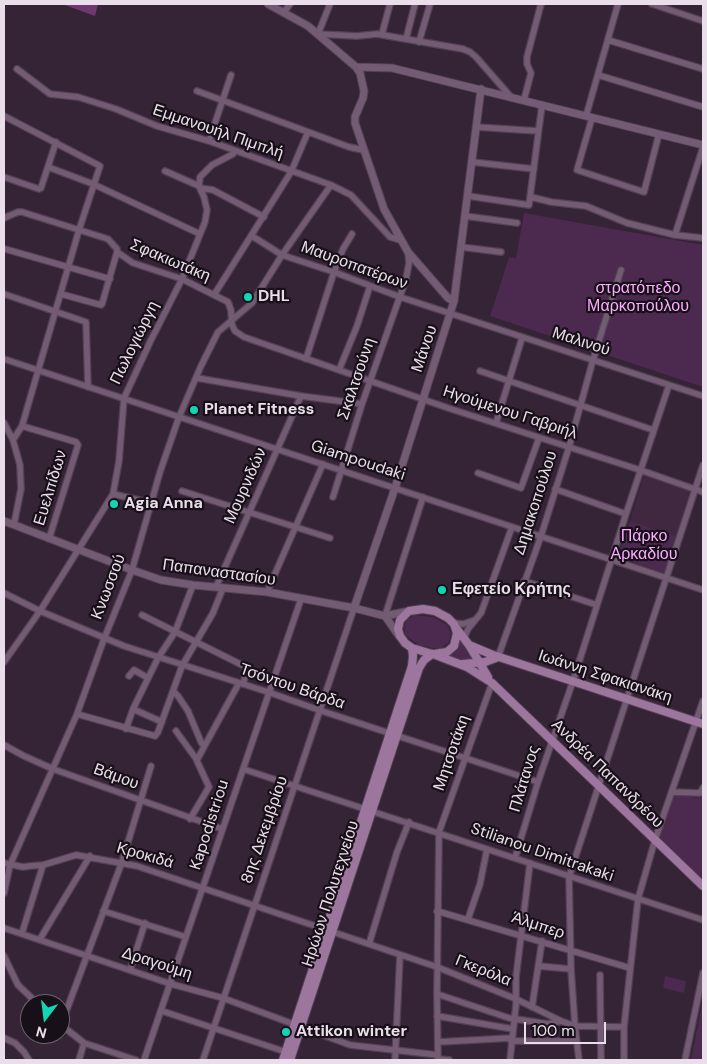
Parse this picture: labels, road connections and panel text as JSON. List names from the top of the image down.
{
  "streets": {
    "main road": ["Ιωάννη Σφακιανάκη", "Ανδρέα Παπανδρέου", "Ηρώων Πολυτεχνείου"],
    "street": [
      "Εµµανουήλ Πιµπλή",
      "Σφακιωτάκη",
      "Μαυροπατέρων",
      "Μαλινού",
      "Πωλογιώργη",
      "Μάνου",
      "Σκαλτσούνη",
      "Ηγούμενου Γαβριήλ",
      "Giampoudaki",
      "Μουρνιδών",
      "Ευελπίδων",
      "Δημακοπούλου",
      "Παπαναστασίου",
      "Κνωσσού",
      "Τσόντου Βάρδα",
      "Μητσοτάκη",
      "Βάμου",
      "Πλάτανος",
      "Kapodistriou",
      "8ης Δεκεμβρίου",
      "Stilianou Dimitrakaki",
      "Κροκιδά",
      "Άλμπερ",
      "Δραγούμη",
      "Γκερόλα"
    ]
  },
  "crossings": [
    ["Εµµανουήλ Πιµπλή", "Κνωσσού"],
    ["Σφακιωτάκη", "Πωλογιώργη"],
    ["Σφακιωτάκη", "Ηγούμενου Γαβριήλ"],
    ["Σφακιωτάκη", "Κνωσσού"],
    ["Μαυροπατέρων", "Μαλινού"],
    ["Μαυροπατέρων", "Μάνου"],
    ["Μαυροπατέρων", "Σκαλτσούνη"],
    ["Μαυροπατέρων", "Κνωσσού"],
    ["Μαλινού", "Μάνου"],
    ["Μαλινού", "Δημακοπούλου"],
    ["Μαλινού", "Πλάτανος"],
    ["Πωλογιώργη", "Giampoudaki"],
    ["Πωλογιώργη", "Παπαναστασίου"],
    ["Πωλογιώργη", "Τσόντου Βάρδα"],
    ["Μάνου", "Ηγούμενου Γαβριήλ"],
    ["Μάνου", "Giampoudaki"],
    ["Μάνου", "Παπαναστασίου"],
    ["Μάνου", "8ης Δεκεμβρίου"],
    ["Σκαλτσούνη", "Ηγούμενου Γαβριήλ"],
    ["Σκαλτσούνη", "Giampoudaki"],
    ["Ηγούμενου Γαβριήλ", "Δημακοπούλου"],
    ["Ηγούμενου Γαβριήλ", "Κνωσσού"],
    ["Ηγούμενου Γαβριήλ", "Πλάτανος"],
    ["Giampoudaki", "Μουρνιδών"],
    ["Giampoudaki", "Δημακοπούλου"],
    ["Giampoudaki", "Κνωσσού"],
    ["Giampoudaki", "Πλάτανος"],
    ["Μουρνιδών", "Παπαναστασίου"],
    ["Μουρνιδών", "Τσόντου Βάρδα"],
    ["Ευελπίδων", "Παπαναστασίου"],
    ["Δημακοπούλου", "Ιωάννη Σφακιανάκη"],
    ["Παπαναστασίου", "Κνωσσού"],
    ["Παπαναστασίου", "Ανδρέα Παπανδρέου"],
    ["Παπαναστασίου", "Kapodistriou"],
    ["Παπαναστασίου", "8ης Δεκεμβρίου"],
    ["Κνωσσού", "Τσόντου Βάρδα"],
    ["Κνωσσού", "Βάμου"],
    ["Κνωσσού", "Κροκιδά"],
    ["Ιωάννη Σφακιανάκη", "Ανδρέα Παπανδρέου"],
    ["Ιωάννη Σφακιανάκη", "Πλάτανος"],
    ["Τσόντου Βάρδα", "Μητσοτάκη"],
    ["Τσόντου Βάρδα", "Πλάτανος"],
    ["Τσόντου Βάρδα", "Kapodistriou"],
    ["Τσόντου Βάρδα", "8ης Δεκεμβρίου"],
    ["Τσόντου Βάρδα", "Ηρώων Πολυτεχνείου"],
    ["Μητσοτάκη", "Ανδρέα Παπανδρέου"],
    ["Μητσοτάκη", "Stilianou Dimitrakaki"],
    ["Μητσοτάκη", "Άλμπερ"],
    ["Μητσοτάκη", "Δραγούμη"],
    ["Μητσοτάκη", "Γκερόλα"],
    ["Ανδρέα Παπανδρέου", "Πλάτανος"],
    ["Βάμου", "Kapodistriou"],
    ["Πλάτανος", "Stilianou Dimitrakaki"],
    ["Kapodistriou", "Stilianou Dimitrakaki"],
    ["Kapodistriou", "Κροκιδά"],
    ["Kapodistriou", "Δραγούμη"],
    ["8ης Δεκεμβρίου", "Stilianou Dimitrakaki"],
    ["8ης Δεκεμβρίου", "Κροκιδά"],
    ["8ης Δεκεμβρίου", "Δραγούμη"],
    ["Stilianou Dimitrakaki", "Ηρώων Πολυτεχνείου"],
    ["Κροκιδά", "Ηρώων Πολυτεχνείου"],
    ["Κροκιδά", "Γκερόλα"],
    ["Ηρώων Πολυτεχνείου", "Δραγούμη"],
    ["Ηρώων Πολυτεχνείου", "Γκερόλα"]
  ],
  "parks": ["στρατόπεδο Μαρκοπούλου", "Πάρκο Αρκαδίου"],
  "places": [
    "DHL",
    "Planet Fitness",
    "Agia Anna",
    "Εφετείο Κρήτης",
    "Attikon winter"
  ],
  "scale_bar": "100 m",
  "north": "bottom"
}
